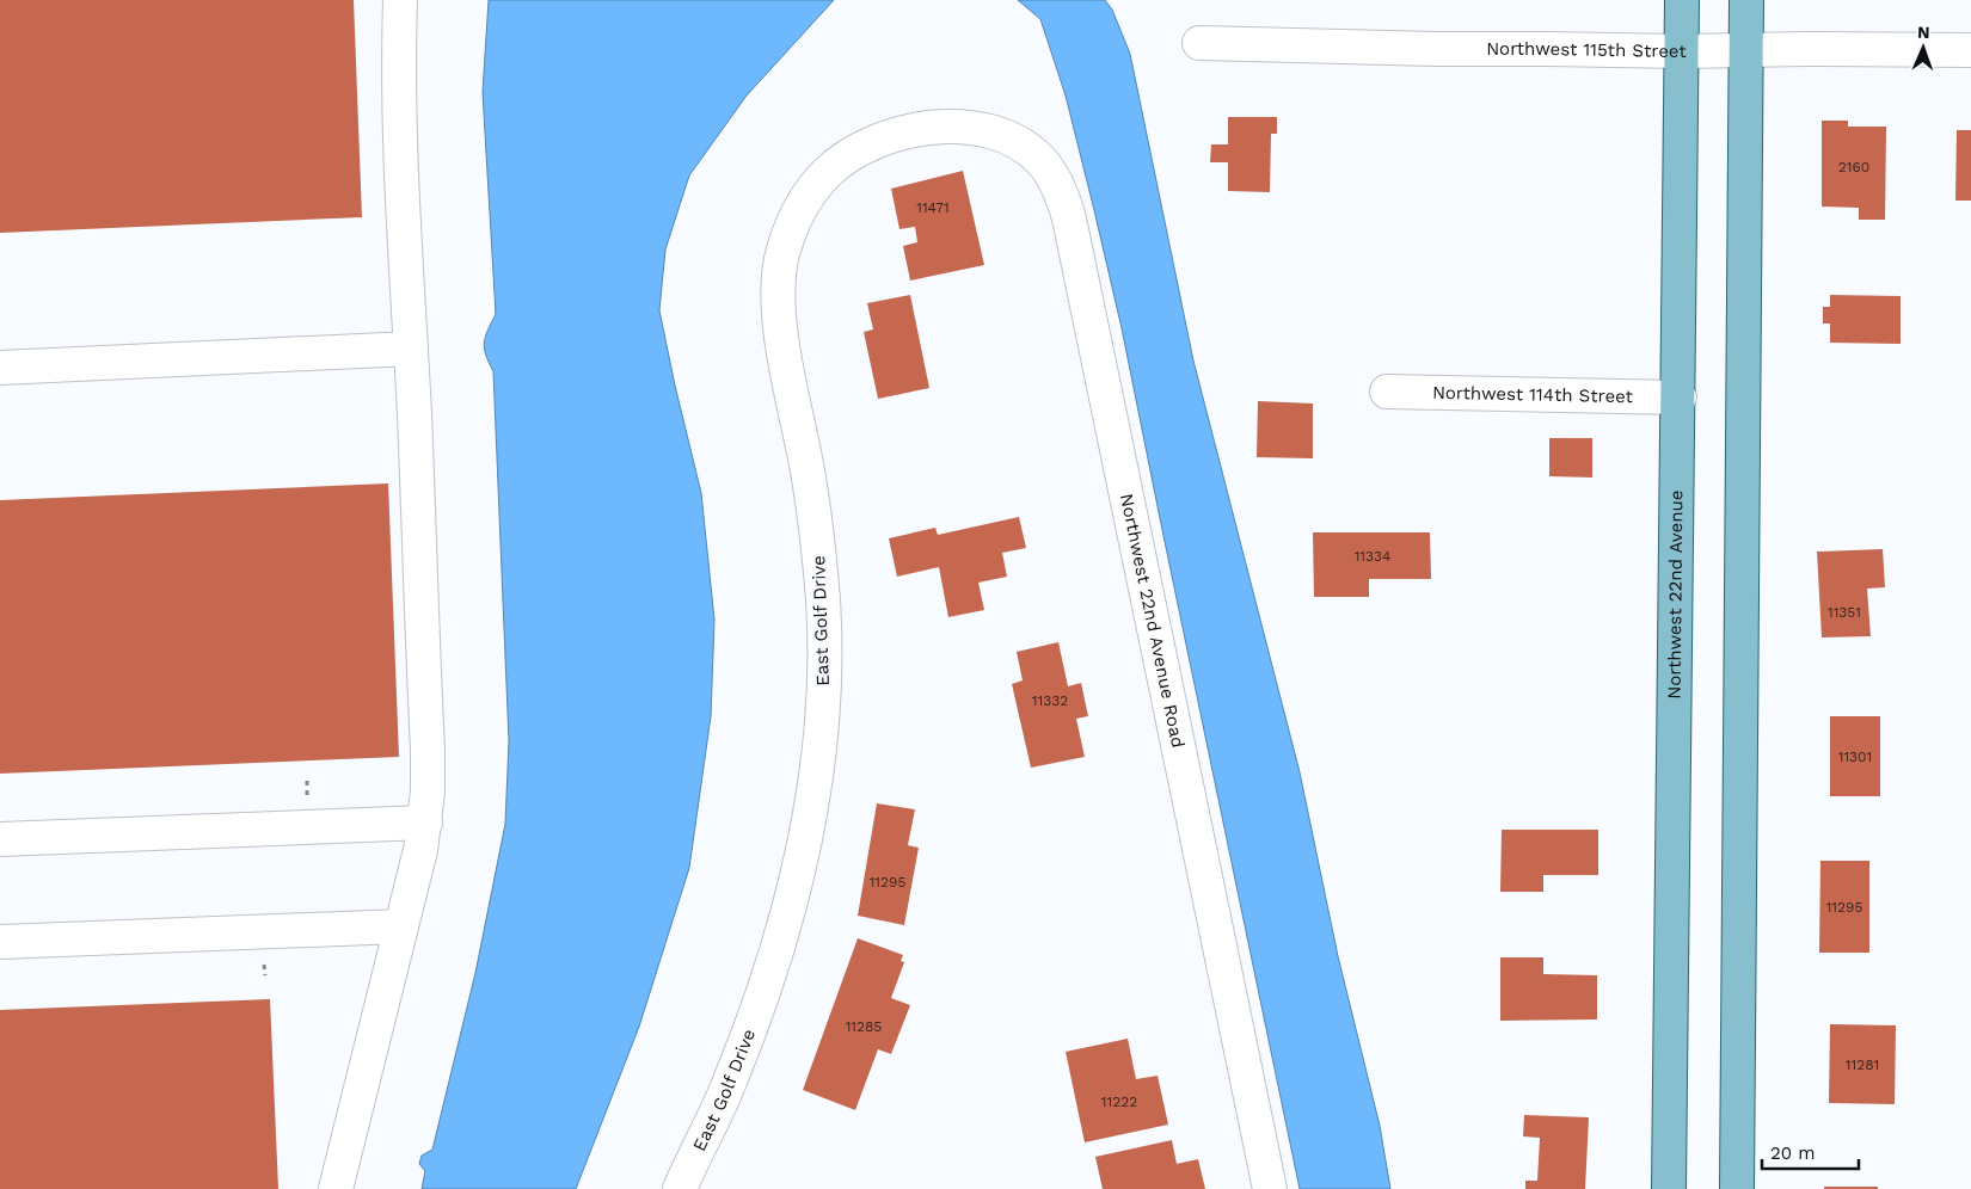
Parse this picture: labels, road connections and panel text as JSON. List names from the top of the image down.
{
  "streets": {
    "main road": ["Northwest 22nd Avenue"],
    "street": [
      "Northwest 115th Street",
      "Northwest 114th Street",
      "East Golf Drive",
      "Northwest 22nd Avenue Road"
    ]
  },
  "crossings": [
    ["Northwest 115th Street", "Northwest 22nd Avenue"],
    ["Northwest 114th Street", "Northwest 22nd Avenue"],
    ["East Golf Drive", "Northwest 22nd Avenue Road"]
  ],
  "house_numbers": [
    "2160",
    "11471",
    "11334",
    "11351",
    "11332",
    "11301",
    "11295",
    "11295",
    "11285",
    "11281",
    "11222"
  ],
  "scale_bar": "20 m",
  "north": "top"
}
